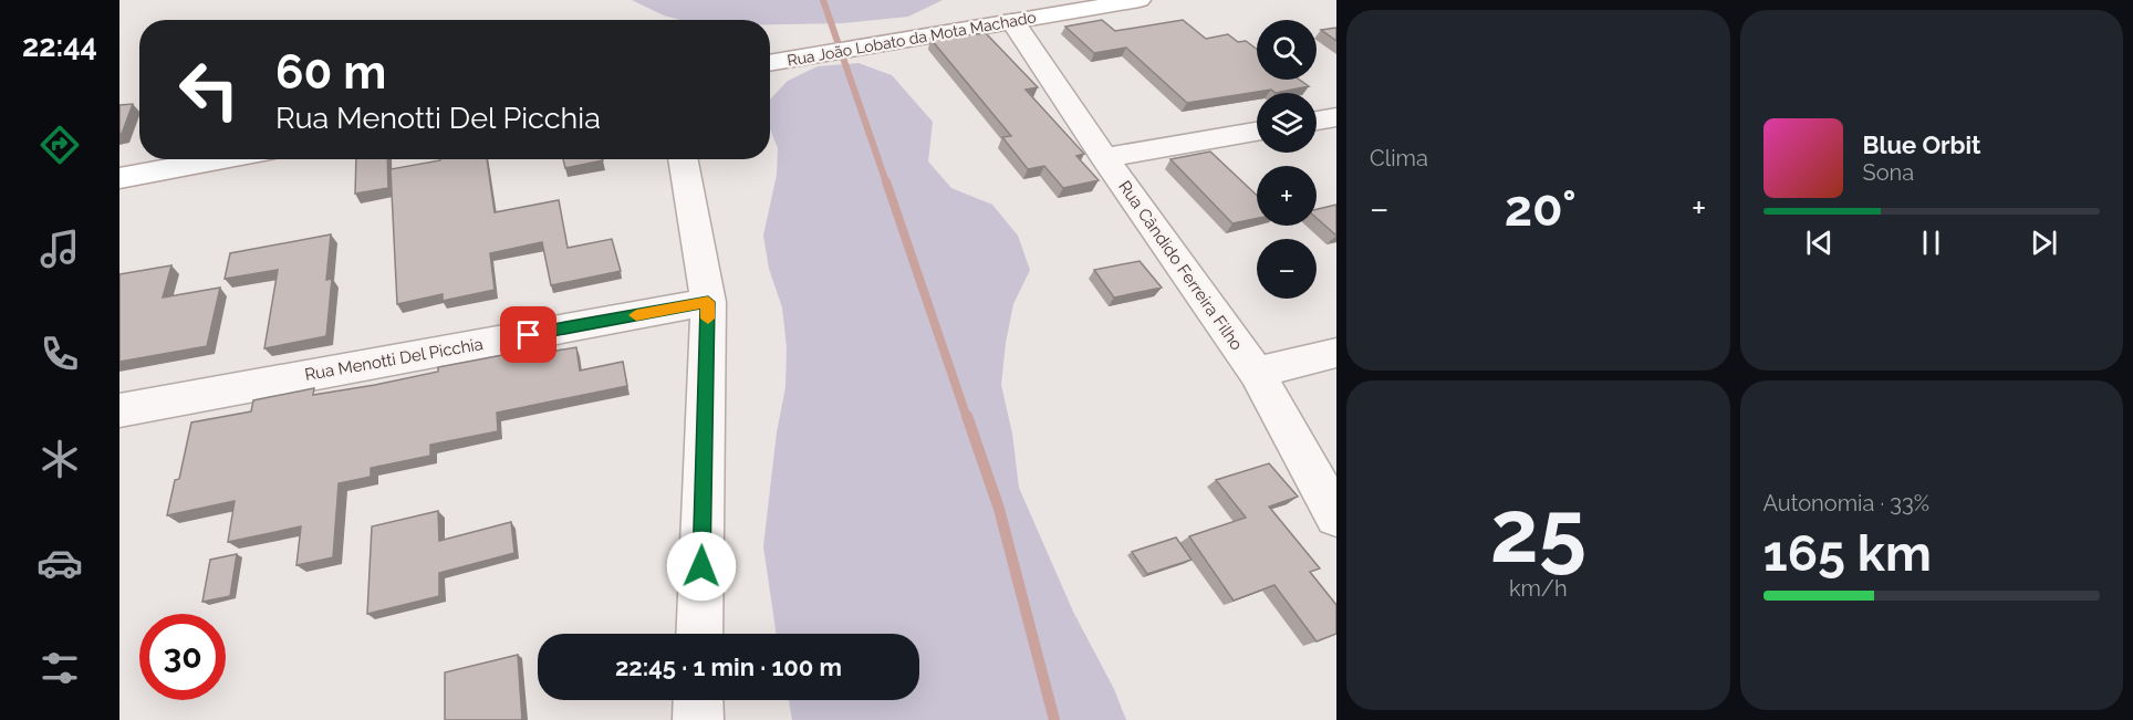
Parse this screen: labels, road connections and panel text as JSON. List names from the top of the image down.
{
  "streets": {
    "main road": ["Rua João Lobato da Mota Machado"],
    "street": ["Rua Cândido Ferreira Filho", "Rua Menotti Del Picchia"]
  },
  "crossings": [
    ["Rua João Lobato da Mota Machado", "Rua Cândido Ferreira Filho"]
  ],
  "page": {
    "tabs": "22:44",
    "tile": [
      "Clima",
      ["25", "km/h"],
      ["Autonomia · 33%", "165 km"]
    ],
    "map_buttons": ["+", "−"],
    "turn": ["60 m", "Rua Menotti Del Picchia"],
    "song": ["Blue Orbit", "Sona"],
    "heat": ["−", "20°", "+"],
    "limit": "30",
    "trip": "22:45 · 1 min · 100 m"
  }
}
